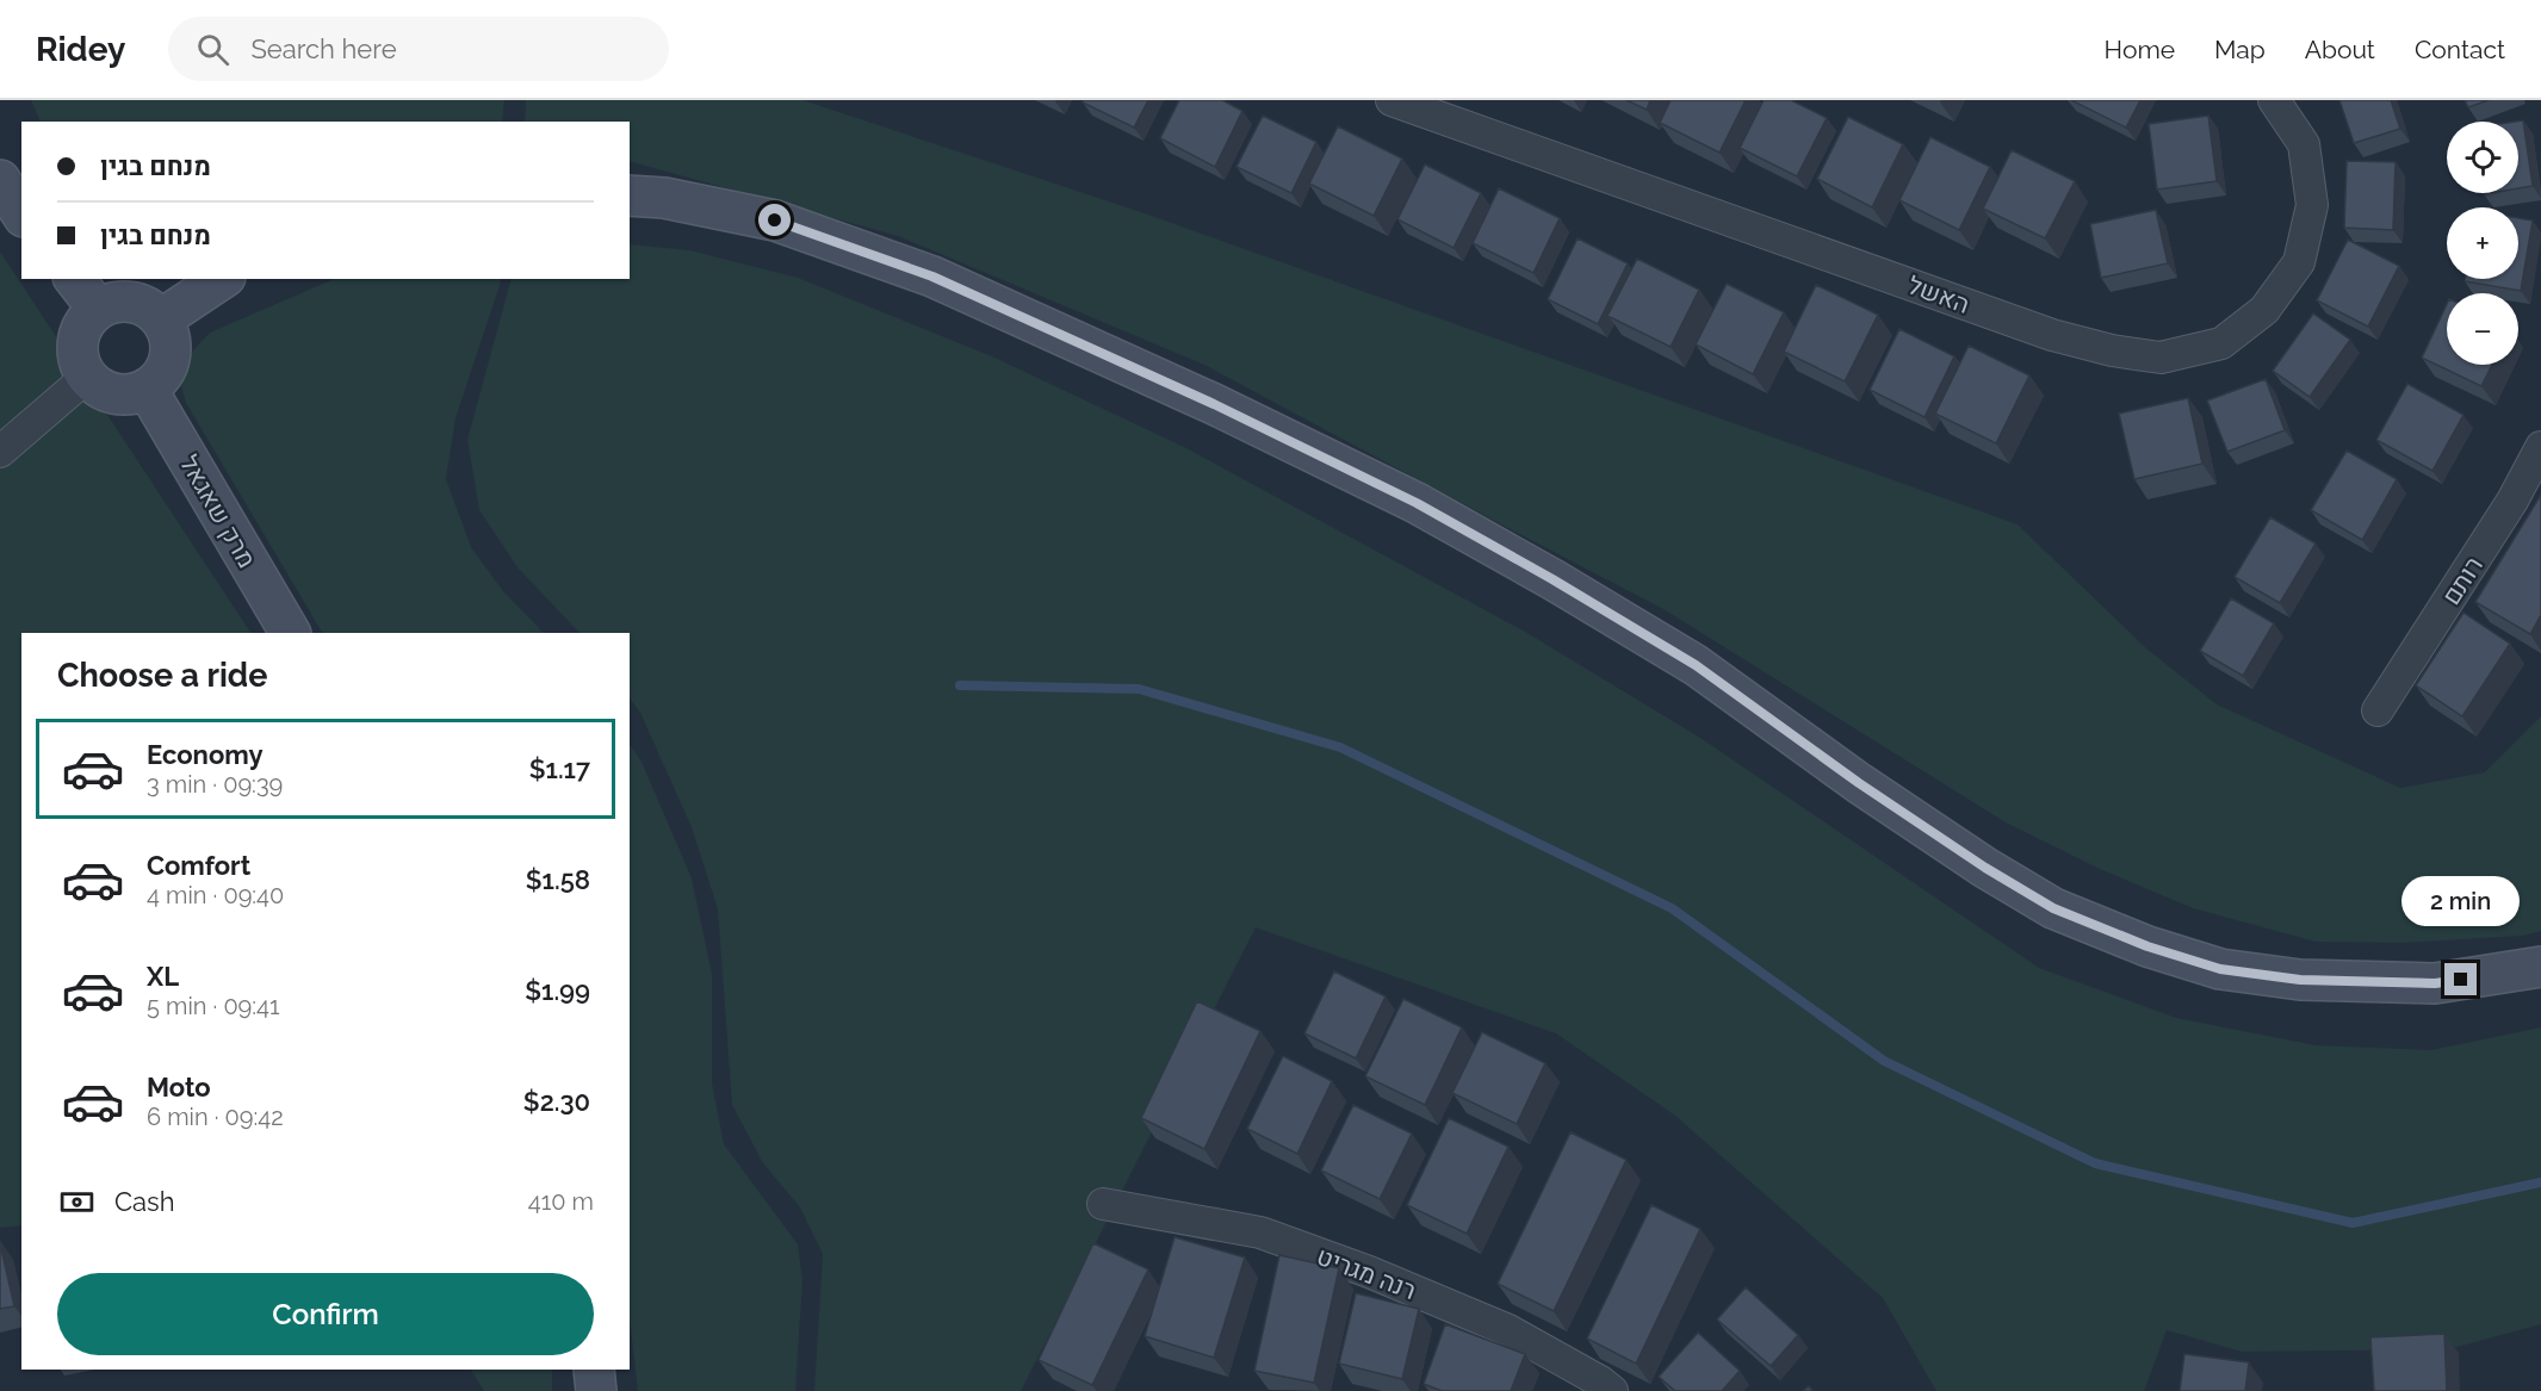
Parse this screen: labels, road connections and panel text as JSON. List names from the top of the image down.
{
  "streets": {
    "street": [
      "האשל",
      "מרק שאגאל",
      "רותם",
      "רנה מגריט"
    ]
  },
  "page": {
    "header": "Ridey",
    "search": "Search here",
    "nav": [
      "Home",
      "Map",
      "About",
      "Contact"
    ],
    "map_buttons": ["+", "−"],
    "banner": ["מנחם בגין", "מנחם בגין"],
    "heading": "Choose a ride",
    "list": [
      {
        "name": "Economy",
        "note": "3 min · 09:39",
        "value": "$1.17"
      },
      {
        "name": "Comfort",
        "note": "4 min · 09:40",
        "value": "$1.58"
      },
      {
        "name": "XL",
        "note": "5 min · 09:41",
        "value": "$1.99"
      },
      {
        "name": "Moto",
        "note": "6 min · 09:42",
        "value": "$2.30"
      }
    ],
    "bubble": "2 min",
    "pay": ["Cash", "410 m"],
    "buttons": "Confirm"
  }
}
